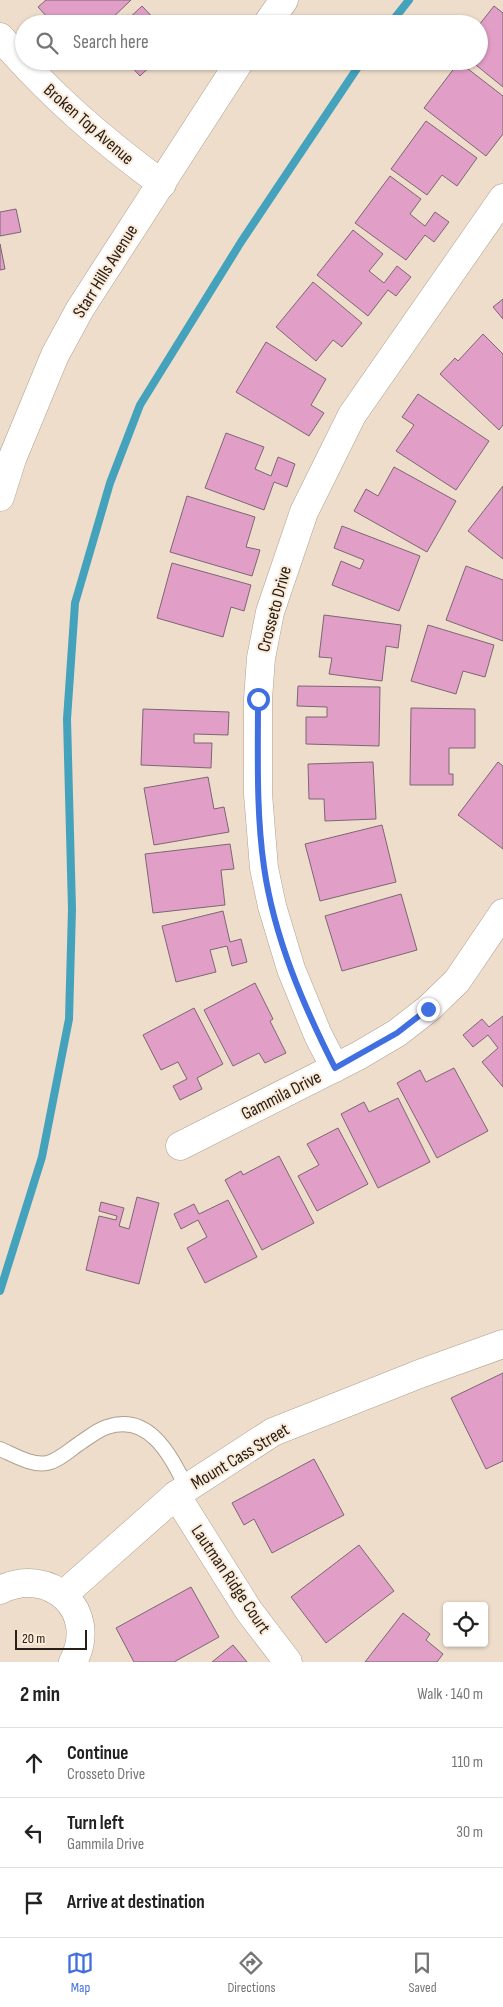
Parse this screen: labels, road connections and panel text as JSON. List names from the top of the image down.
{
  "streets": {
    "street": [
      "Broken Top Avenue",
      "Starr Hills Avenue",
      "Crosseto Drive",
      "Gammila Drive",
      "Mount Cass Street",
      "Lautman Ridge Court"
    ]
  },
  "crossings": [
    ["Broken Top Avenue", "Starr Hills Avenue"],
    ["Crosseto Drive", "Gammila Drive"],
    ["Mount Cass Street", "Lautman Ridge Court"]
  ],
  "scale_bar": "20 m",
  "page": {
    "search": "Search here",
    "scale": "20 m",
    "heading": ["2 min", "Walk · 140 m"],
    "list": [
      ["Continue", "Crosseto Drive", "110 m"],
      ["Turn left", "Gammila Drive", "30 m"],
      "Arrive at destination"
    ],
    "nav": ["Map", "Directions", "Saved"]
  }
}
